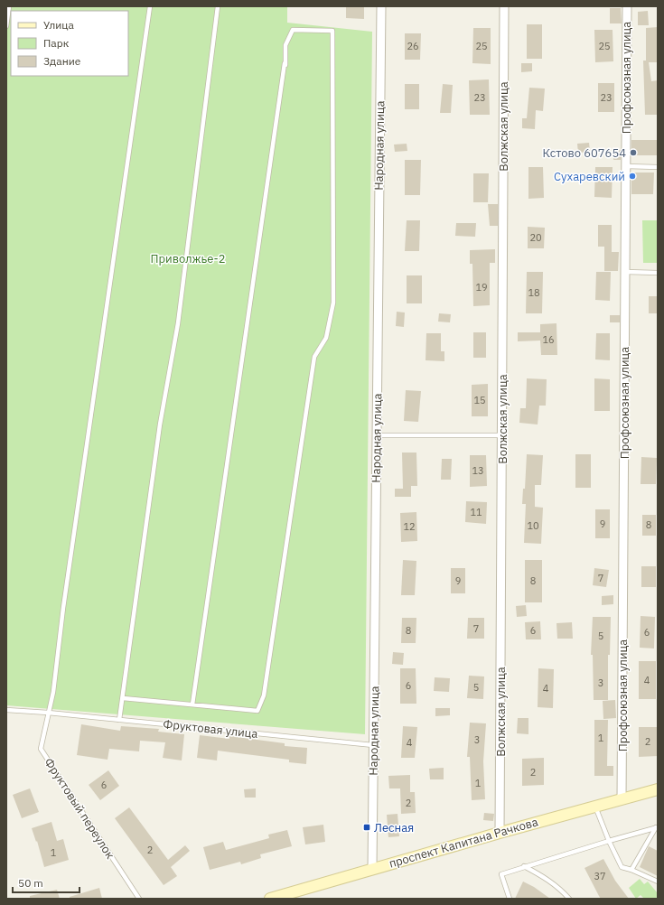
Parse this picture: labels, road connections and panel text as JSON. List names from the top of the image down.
{
  "streets": {
    "street": [
      "Профсоюзная улица",
      "Волжская улица",
      "Народная улица",
      "проспект Капитана Рачкова"
    ],
    "lane": ["Фруктовая улица", "Фруктовый переулок"]
  },
  "crossings": [
    ["Профсоюзная улица", "проспект Капитана Рачкова"],
    ["Волжская улица", "проспект Капитана Рачкова"],
    ["Народная улица", "Фруктовая улица"],
    ["Народная улица", "проспект Капитана Рачкова"],
    ["Фруктовая улица", "Фруктовый переулок"]
  ],
  "parks": ["Приволжье-2"],
  "places": {
    "other": ["Кстово 607654", "Сухаревский"],
    "transit": ["Лесная"]
  },
  "house_numbers": [
    "26",
    "25",
    "25",
    "23",
    "23",
    "20",
    "19",
    "18",
    "16",
    "15",
    "13",
    "11",
    "9",
    "8",
    "10",
    "12",
    "7",
    "9",
    "8",
    "7",
    "8",
    "6",
    "6",
    "5",
    "4",
    "3",
    "6",
    "5",
    "4",
    "1",
    "3",
    "2",
    "4",
    "2",
    "1",
    "6",
    "2",
    "2",
    "1",
    "37"
  ],
  "legend": ["Улица", "Парк", "Здание"],
  "scale_bar": "50 m"
}
